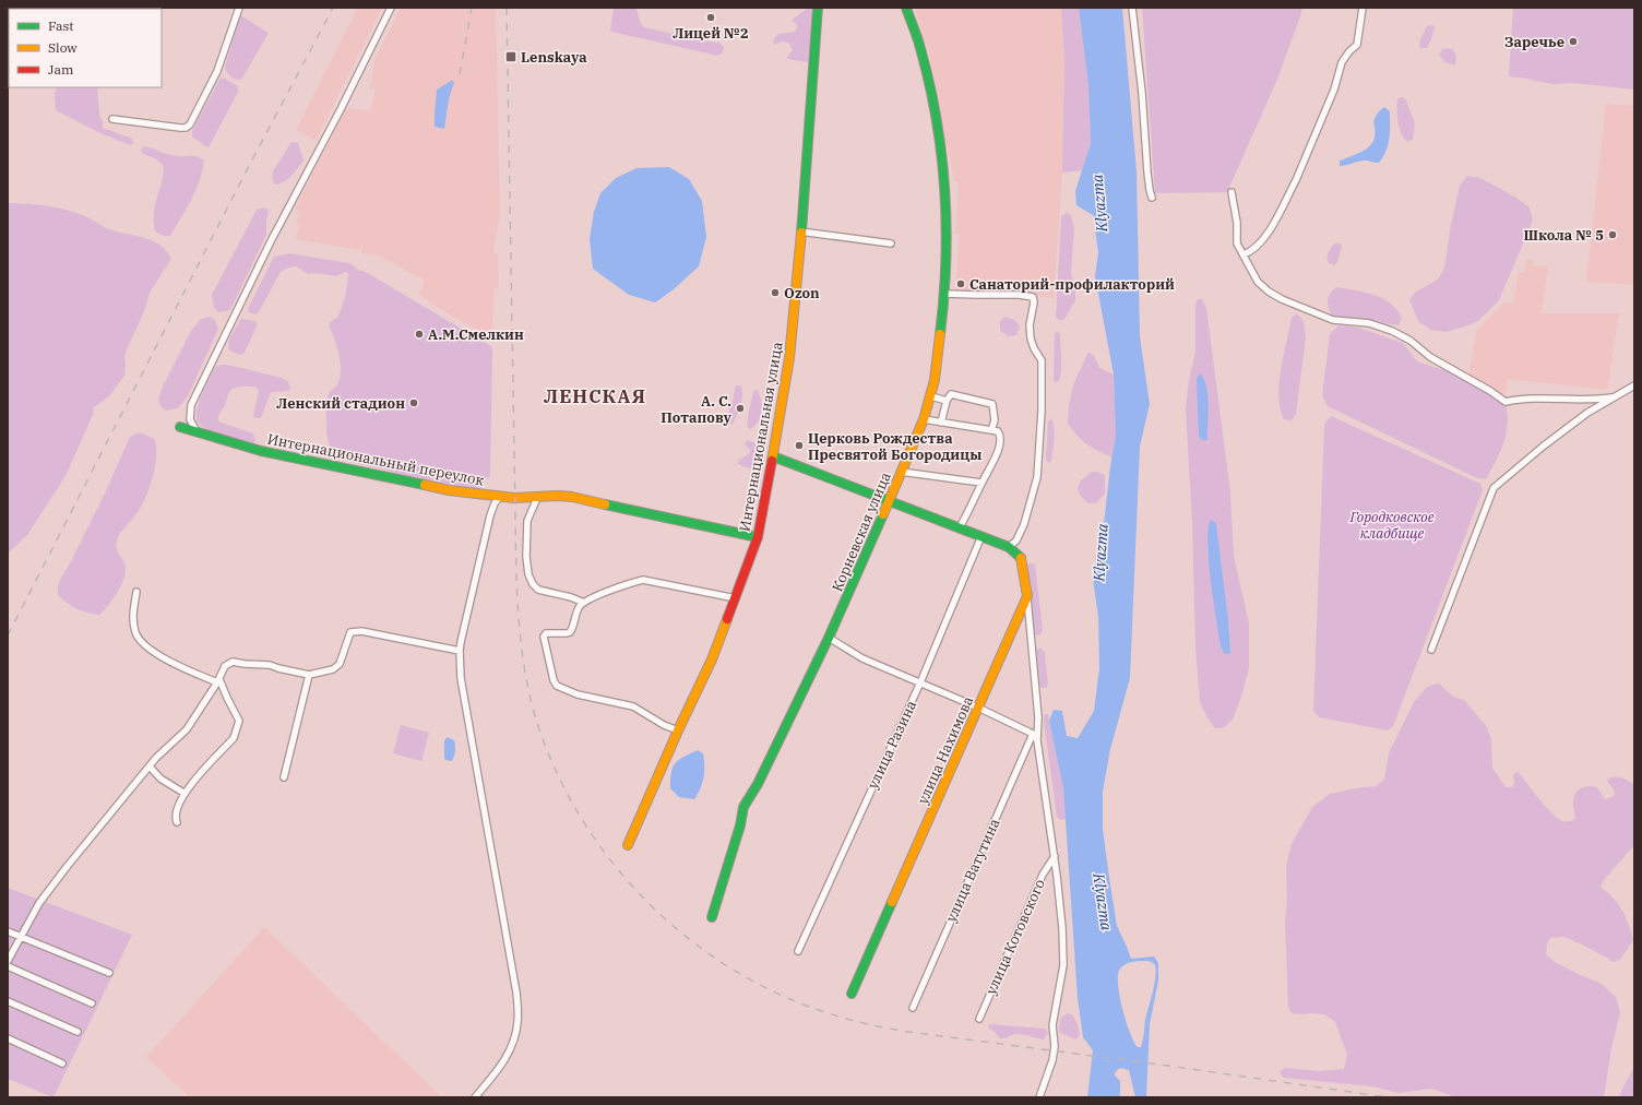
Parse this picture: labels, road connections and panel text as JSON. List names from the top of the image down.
{
  "streets": {
    "street": [
      "Интернациональная улица",
      "Интернациональный переулок",
      "Корневская улица",
      "улица Разина",
      "улица Нахимова",
      "улица Ватутина",
      "улица Котовского"
    ]
  },
  "crossings": [
    ["Интернациональная улица", "Интернациональный переулок"]
  ],
  "districts": ["ЛЕНСКАЯ"],
  "water": ["Klyazma"],
  "parks": ["Городковское кладбище"],
  "places": {
    "other": [
      "Лицей №2",
      "Заречье",
      "Школа № 5",
      "Санаторий-профилакторий",
      "Ozon",
      "А.М.Смелкин",
      "Ленский стадион",
      "А. С. Потапову",
      "Церковь Рождества Пресвятой Богородицы"
    ],
    "transit": ["Lenskaya"]
  },
  "legend": ["Fast", "Slow", "Jam"]
}
